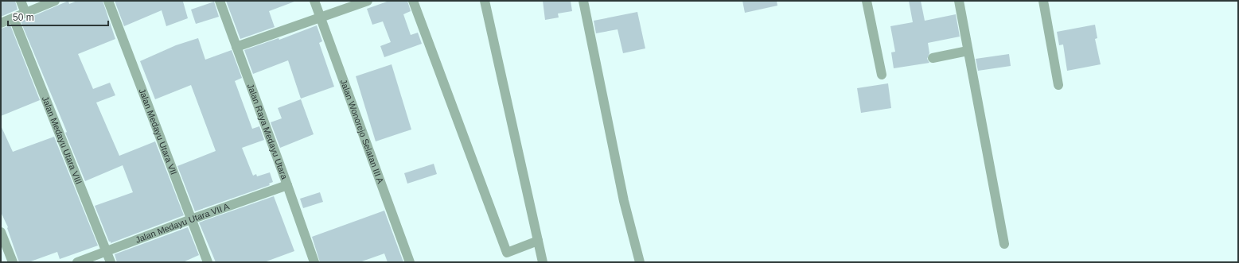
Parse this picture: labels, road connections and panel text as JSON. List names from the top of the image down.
{
  "streets": {
    "street": [
      "Jalan Raya Medayu Utara",
      "Jalan Wonorejo Selatan III A",
      "Jalan Medayu Utara VII",
      "Jalan Medayu Utara VIII",
      "Jalan Medayu Utara VII A"
    ]
  },
  "crossings": [
    ["Jalan Raya Medayu Utara", "Jalan Medayu Utara VII A"],
    ["Jalan Medayu Utara VII", "Jalan Medayu Utara VII A"],
    ["Jalan Medayu Utara VIII", "Jalan Medayu Utara VII A"]
  ],
  "scale_bar": "50 m"
}
